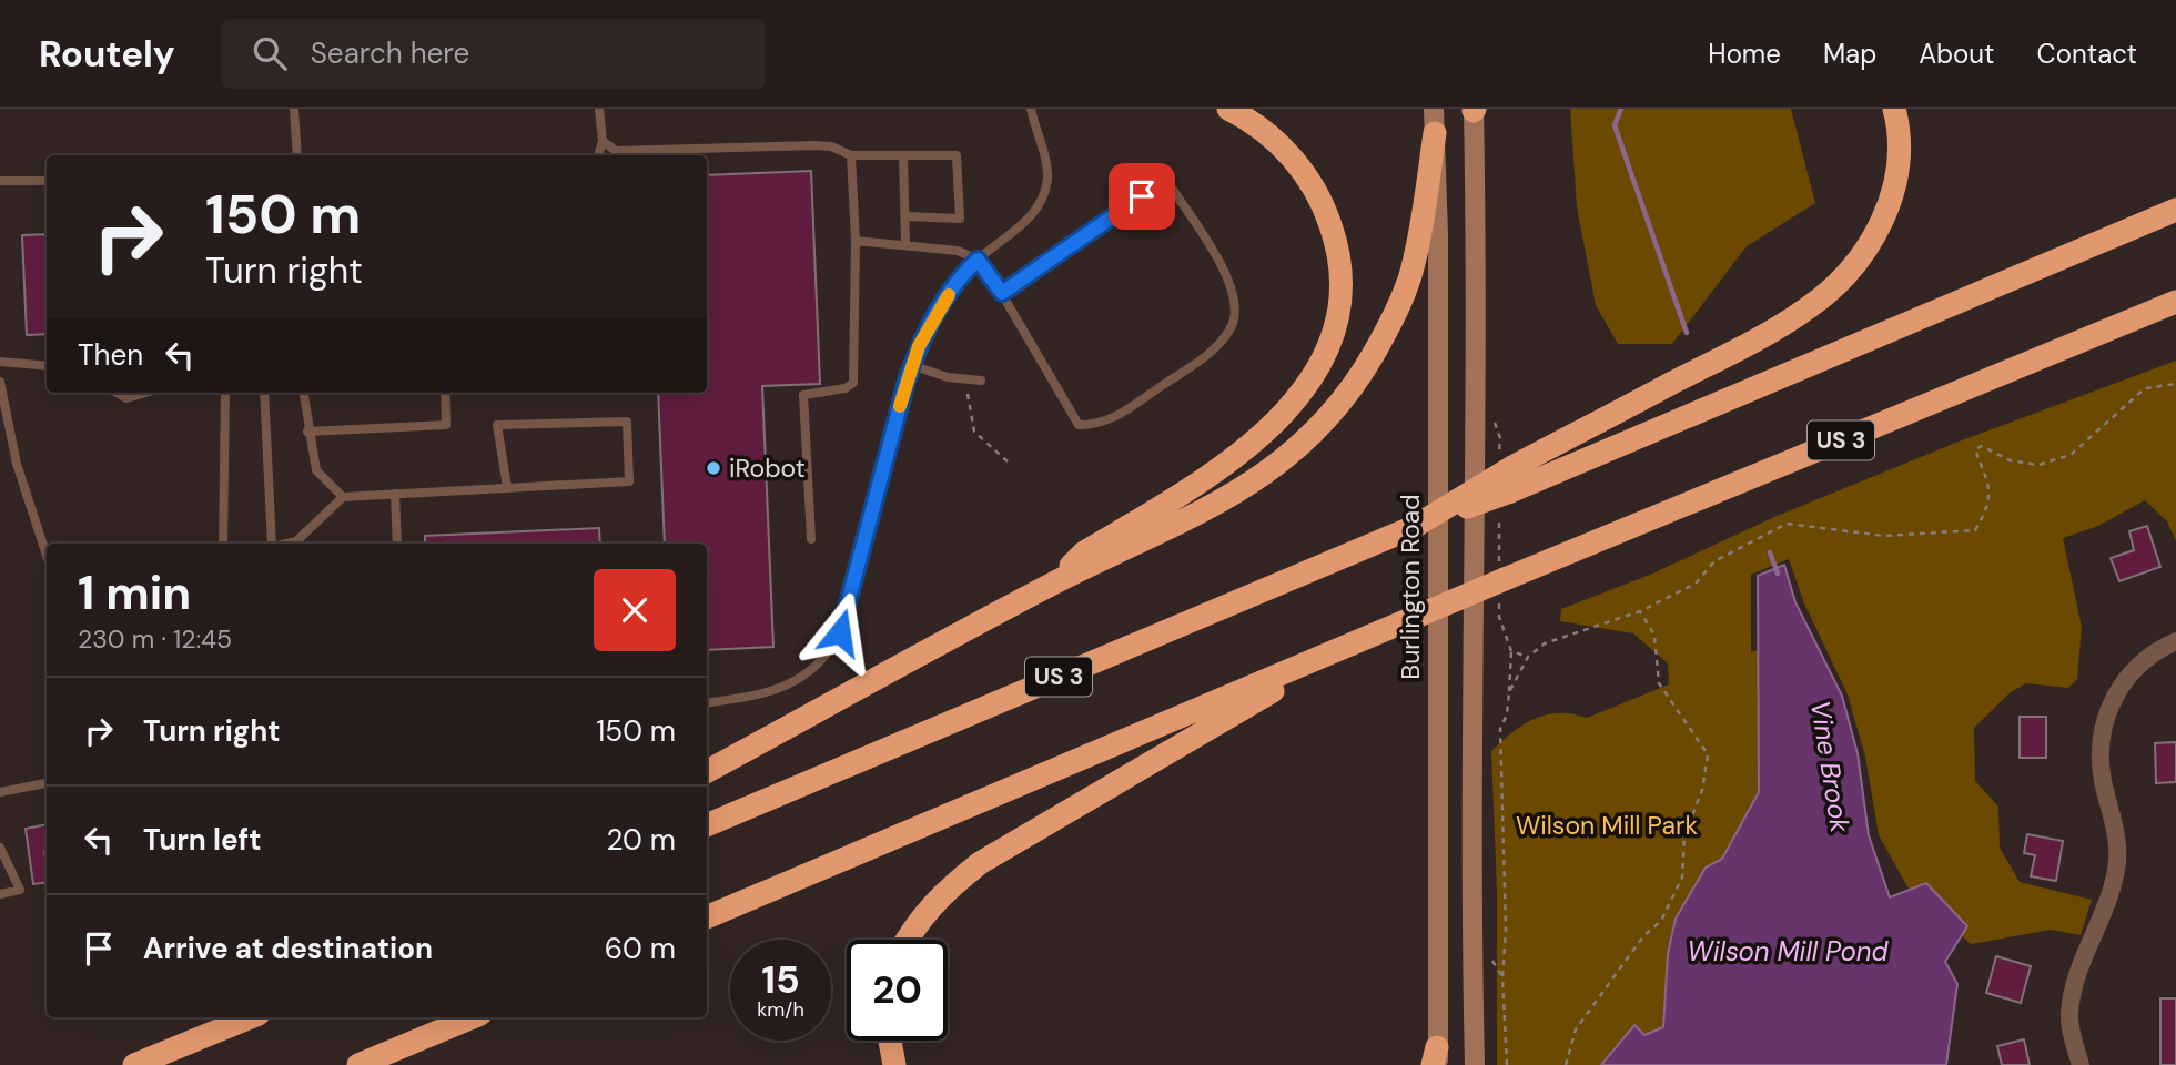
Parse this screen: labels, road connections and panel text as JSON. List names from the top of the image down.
{
  "streets": {
    "highway": ["US 3"],
    "main road": ["Burlington Road"]
  },
  "water": ["Vine Brook", "Wilson Mill Pond"],
  "parks": ["Wilson Mill Park"],
  "places": ["iRobot"],
  "page": {
    "header": "Routely",
    "search": "Search here",
    "nav": [
      "Home",
      "Map",
      "About",
      "Contact"
    ],
    "turn": ["150 m", "Turn right"],
    "then": "Then",
    "heading": ["1 min", "230 m · 12:45"],
    "list": [
      {
        "name": "Turn right",
        "value": "150 m"
      },
      {
        "name": "Turn left",
        "value": "20 m"
      },
      {
        "name": "Arrive at destination",
        "value": "60 m"
      }
    ],
    "speed": "15 km/h",
    "limit": "20"
  }
}
